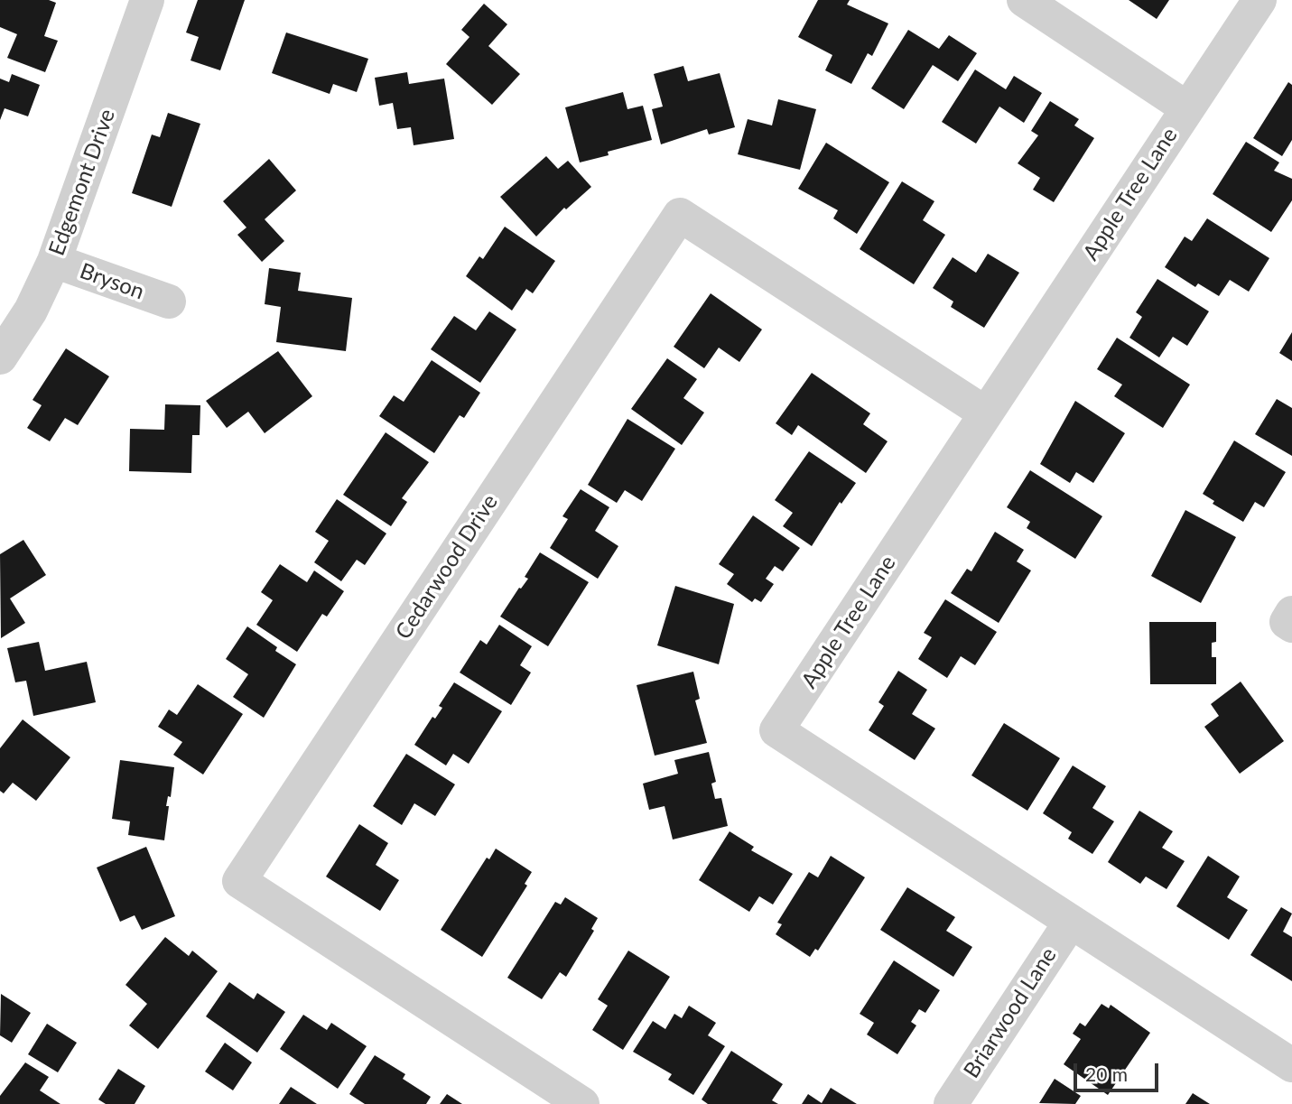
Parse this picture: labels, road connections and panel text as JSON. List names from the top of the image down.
{
  "streets": {
    "street": [
      "Edgemont Drive",
      "Apple Tree Lane",
      "Bryson",
      "Cedarwood Drive",
      "Briarwood Lane"
    ]
  },
  "crossings": [
    ["Edgemont Drive", "Bryson"],
    ["Apple Tree Lane", "Cedarwood Drive"],
    ["Apple Tree Lane", "Briarwood Lane"]
  ],
  "scale_bar": "20 m"
}
